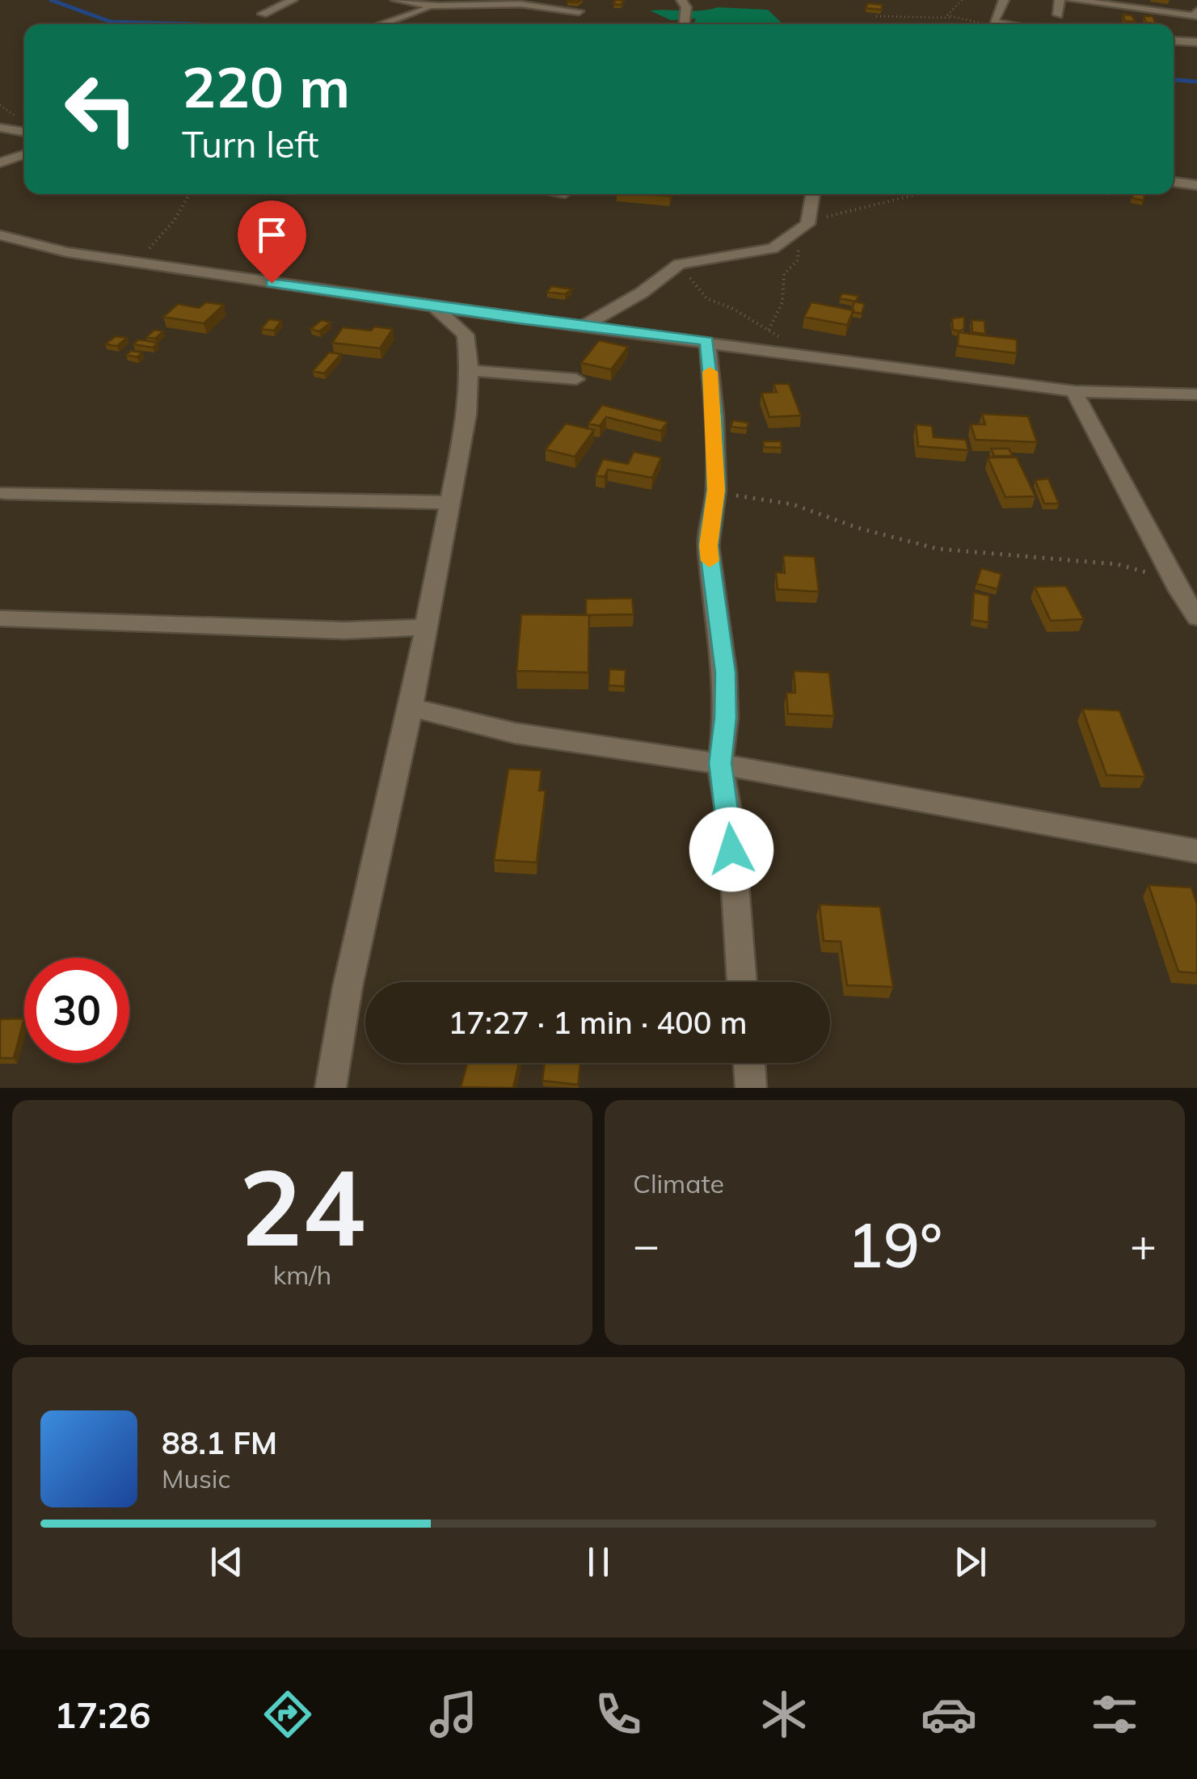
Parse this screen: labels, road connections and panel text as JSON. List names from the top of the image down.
{
  "page": {
    "turn": ["220 m", "Turn left"],
    "limit": "30",
    "trip": "17:27 · 1 min · 400 m",
    "tile": [
      ["24", "km/h"],
      "Climate"
    ],
    "heat": ["−", "19°", "+"],
    "song": ["88.1 FM", "Music"],
    "tabs": "17:26"
  }
}
